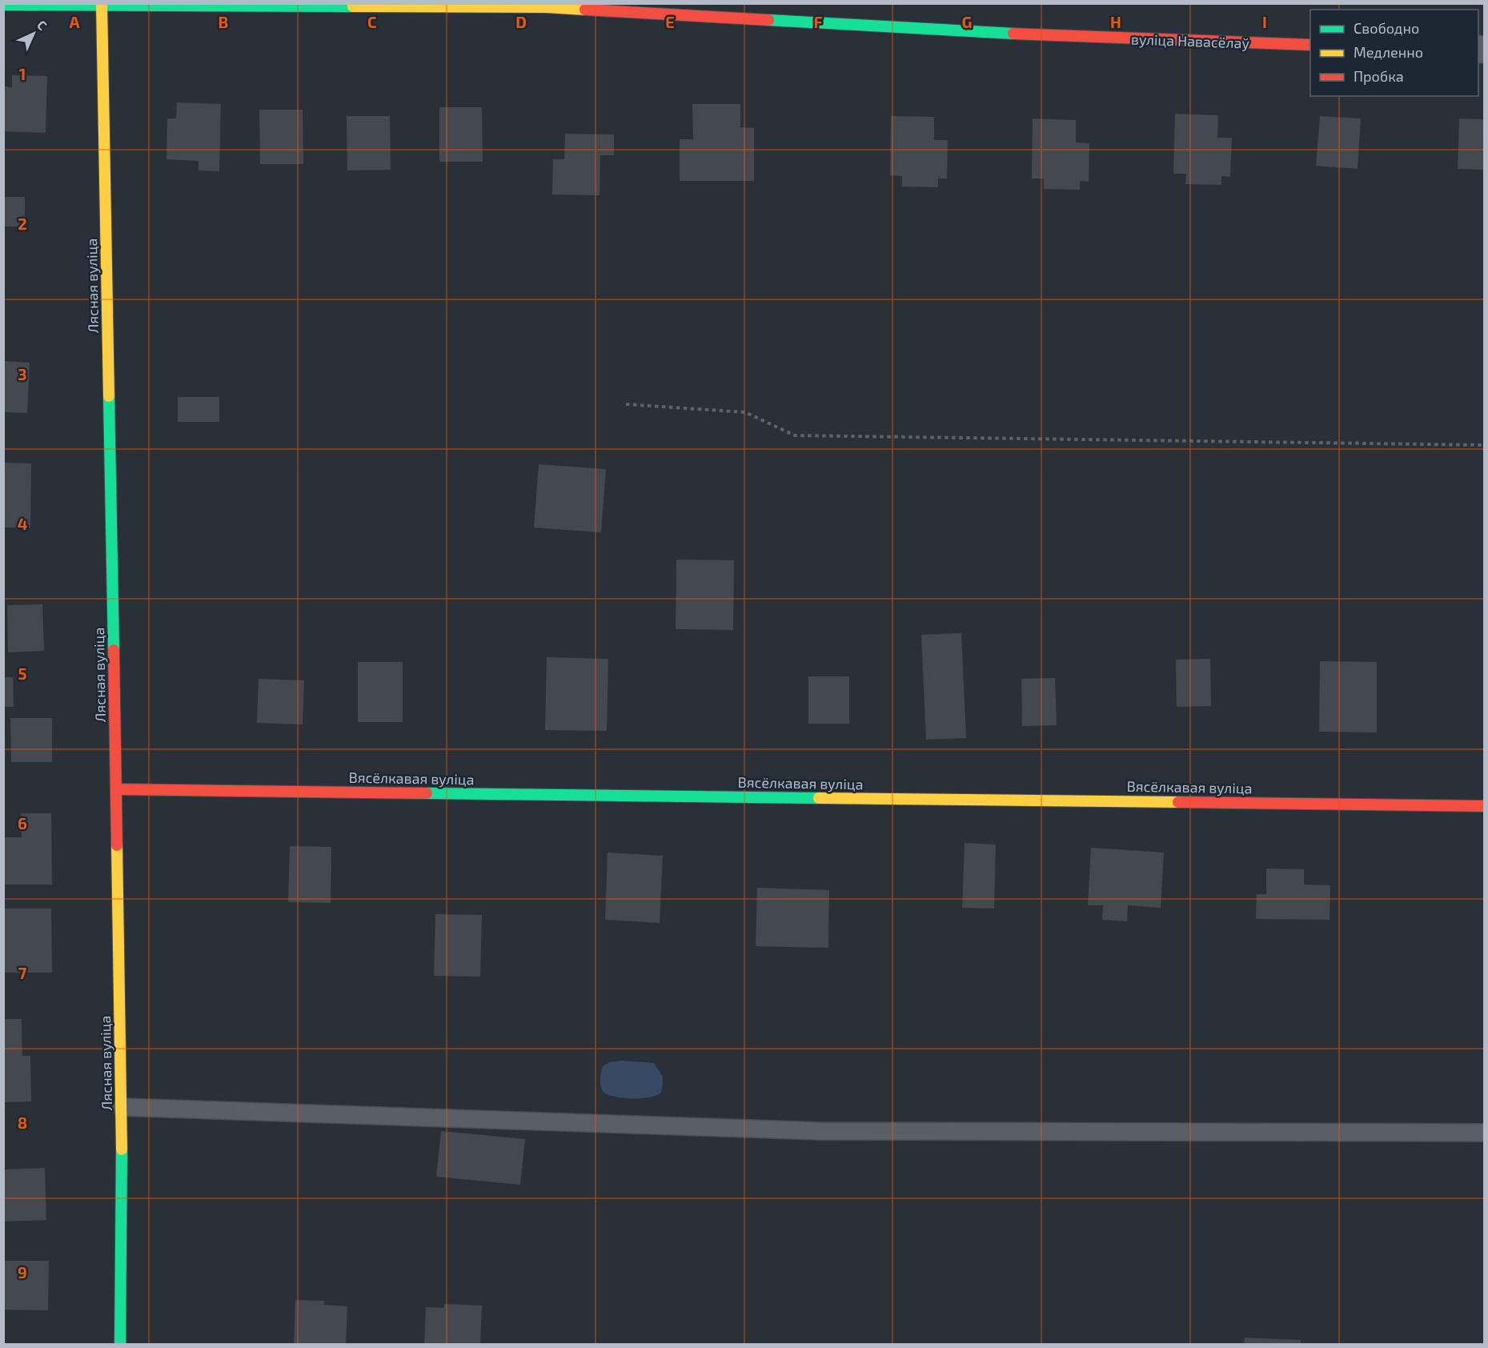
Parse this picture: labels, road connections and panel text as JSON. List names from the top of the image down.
{
  "streets": {
    "street": ["вуліца Навасёлаў", "Лясная вуліца", "Вясёлкавая вуліца"]
  },
  "crossings": [
    ["вуліца Навасёлаў", "Лясная вуліца"],
    ["Лясная вуліца", "Вясёлкавая вуліца"]
  ],
  "legend": ["Свободно", "Медленно", "Пробка"],
  "north": "top right",
  "grid": {
    "columns": [
      "A",
      "B",
      "C",
      "D",
      "E",
      "F",
      "G",
      "H",
      "I"
    ],
    "rows": [
      "1",
      "2",
      "3",
      "4",
      "5",
      "6",
      "7",
      "8",
      "9"
    ]
  }
}
